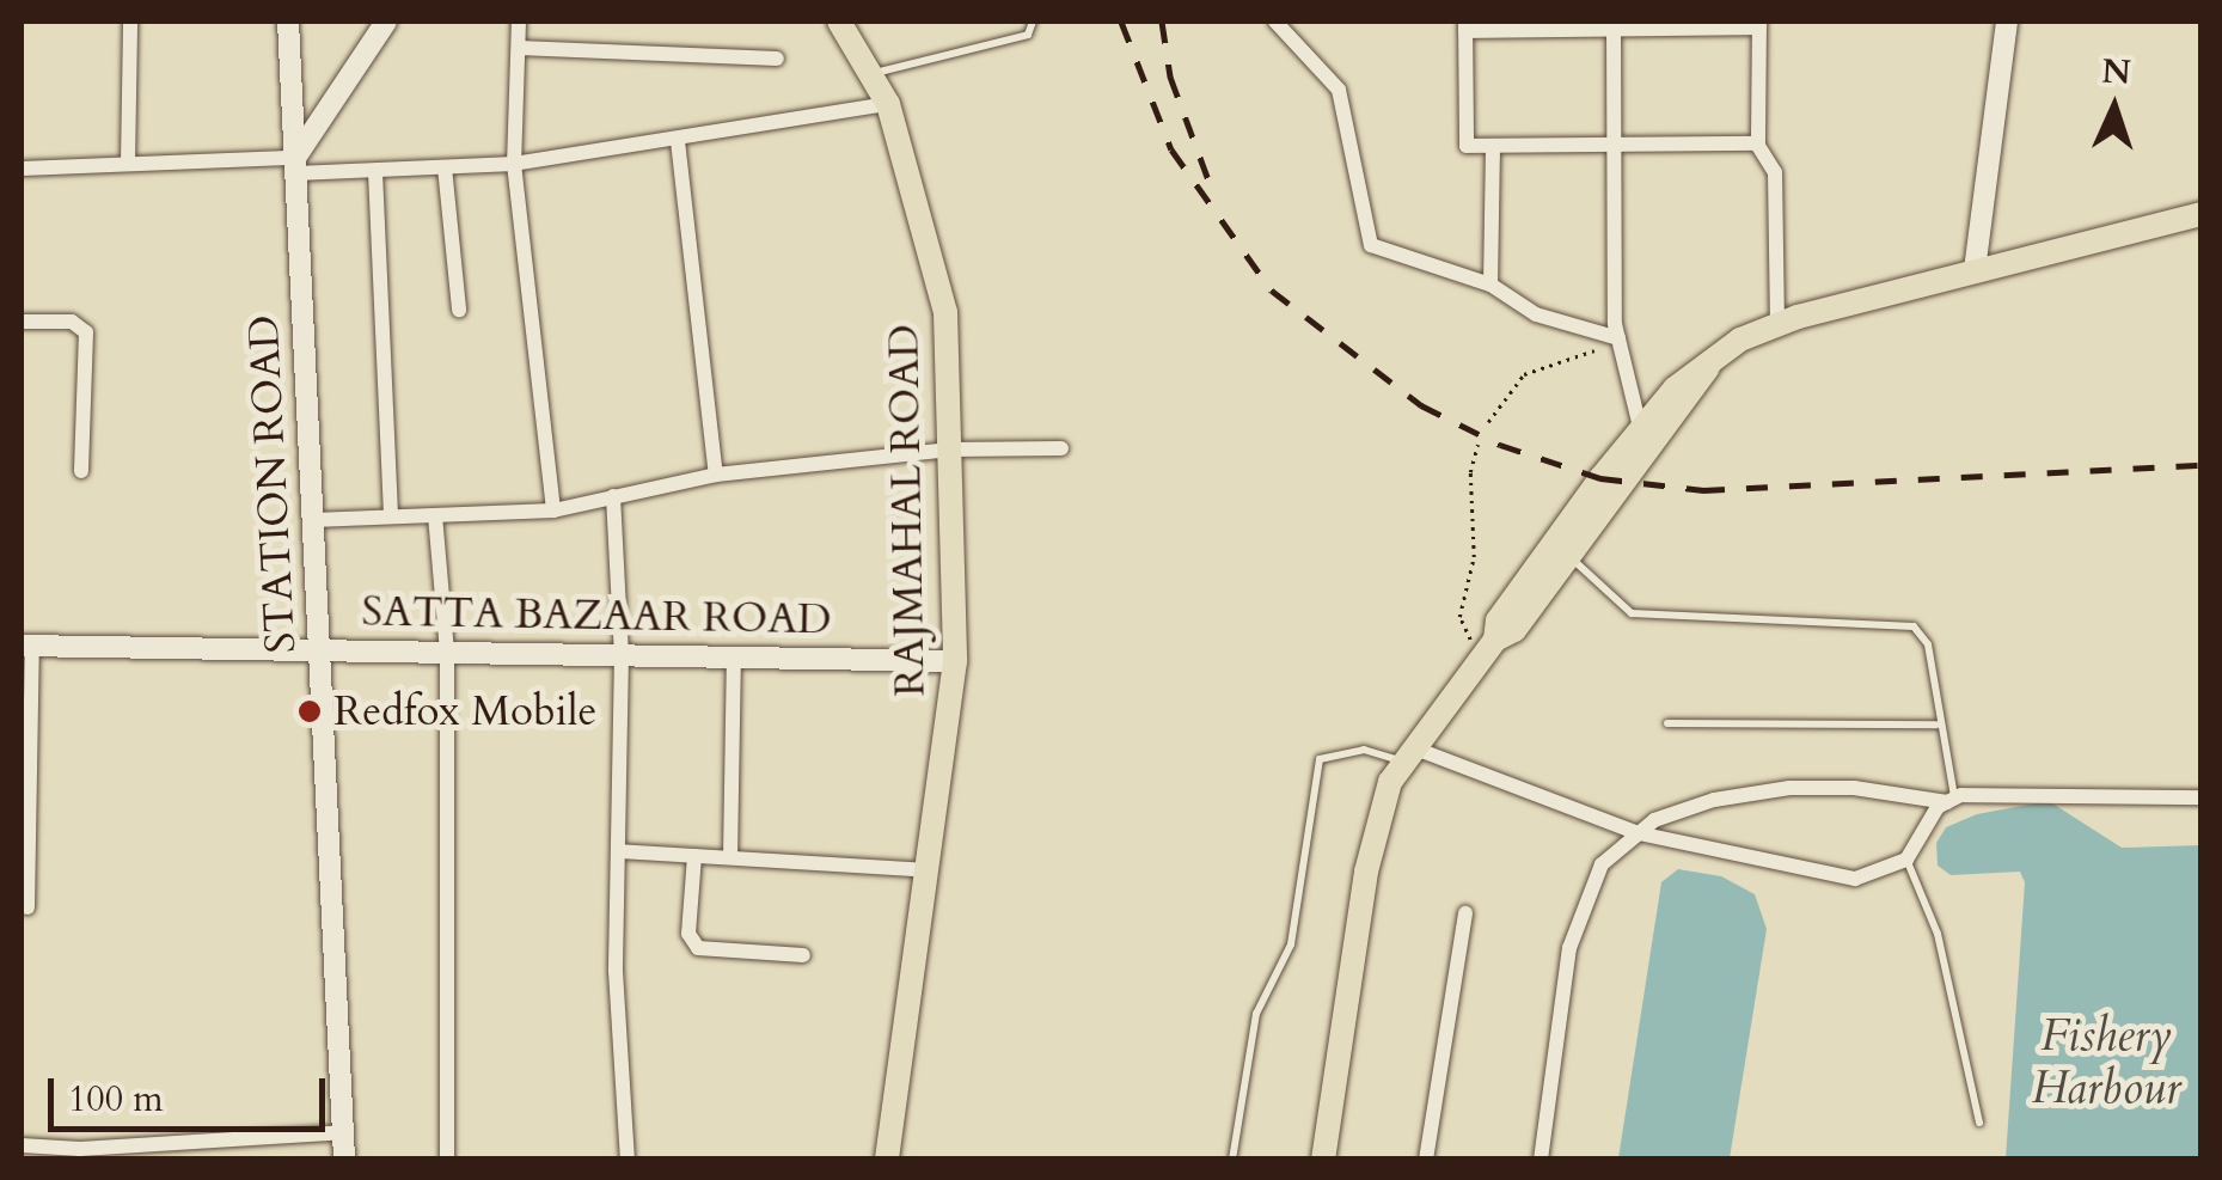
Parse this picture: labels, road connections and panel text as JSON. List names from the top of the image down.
{
  "streets": {
    "main road": ["RAJMAHAL ROAD"],
    "street": ["STATION ROAD", "SATTA BAZAAR ROAD"]
  },
  "crossings": [
    ["STATION ROAD", "SATTA BAZAAR ROAD"],
    ["RAJMAHAL ROAD", "SATTA BAZAAR ROAD"]
  ],
  "water": ["Fishery Harbour"],
  "places": ["Redfox Mobile"],
  "scale_bar": "100 m",
  "north": "top"
}
